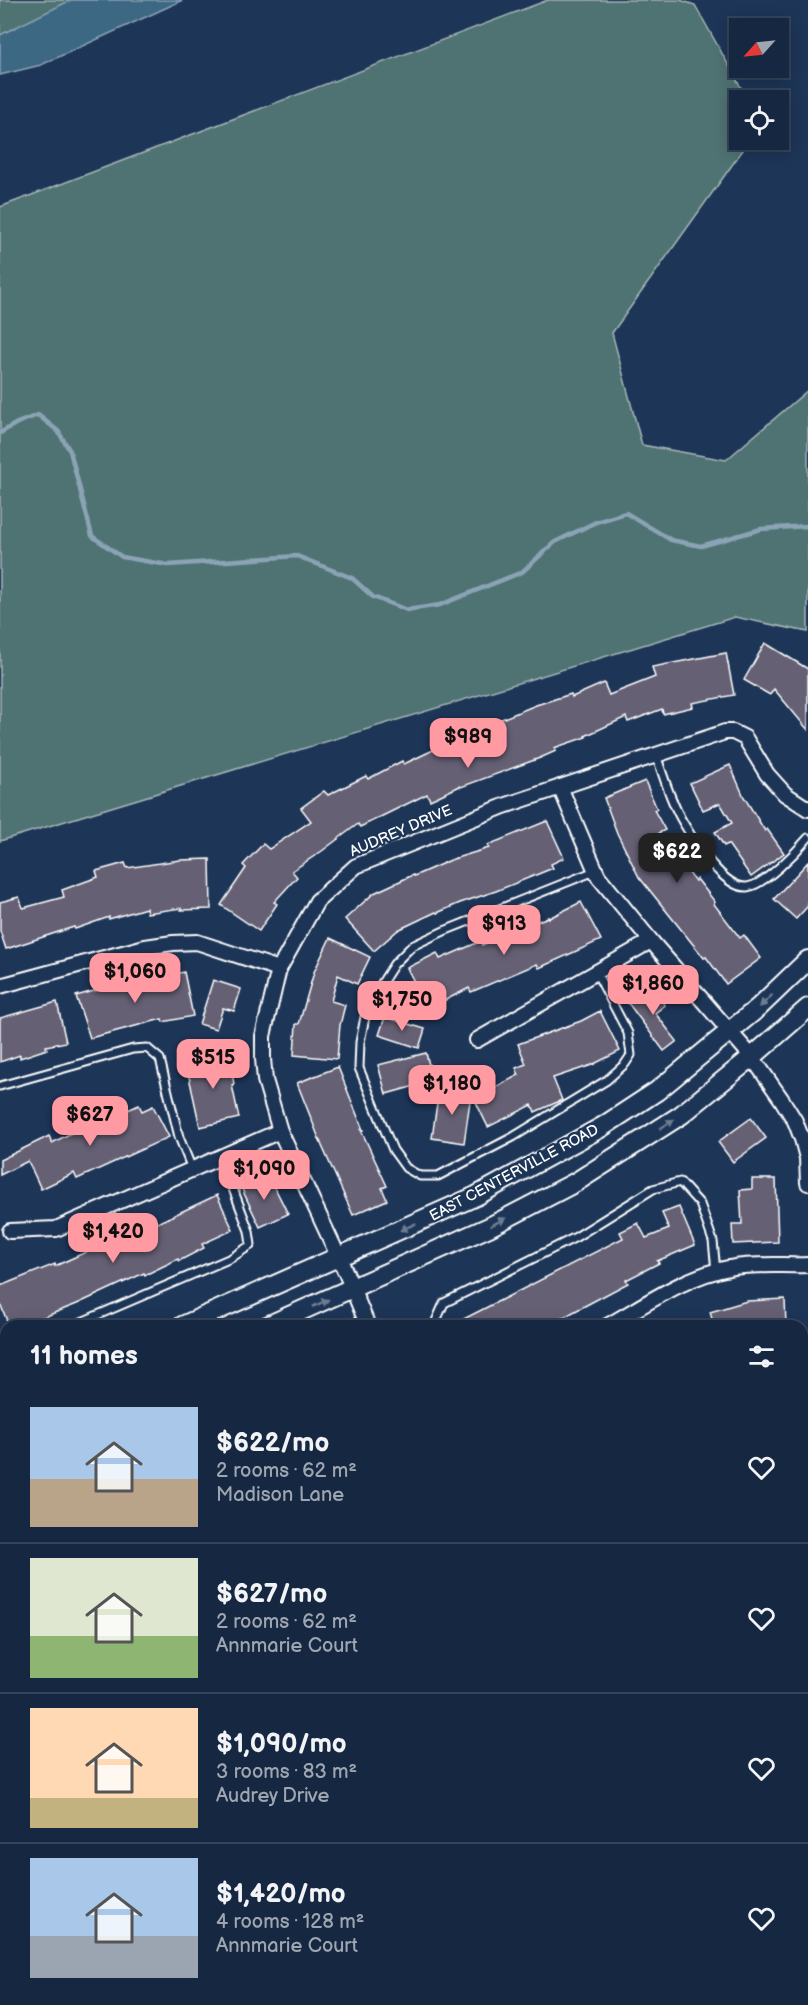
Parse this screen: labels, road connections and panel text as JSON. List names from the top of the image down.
{
  "streets": {
    "main road": ["EAST CENTERVILLE ROAD"],
    "street": ["AUDREY DRIVE"]
  },
  "crossings": [
    ["AUDREY DRIVE", "EAST CENTERVILLE ROAD"]
  ],
  "north": "bottom left",
  "page": {
    "price": [
      "$989",
      "$622",
      "$913",
      "$1,060",
      "$1,860",
      "$1,750",
      "$515",
      "$1,180",
      "$627",
      "$1,090",
      "$1,420"
    ],
    "heading": "11 homes",
    "list": [
      {
        "name": "$622/mo",
        "note": "2 rooms · 62 m² · Madison Lane"
      },
      {
        "name": "$627/mo",
        "note": "2 rooms · 62 m² · Annmarie Court"
      },
      {
        "name": "$1,090/mo",
        "note": "3 rooms · 83 m² · Audrey Drive"
      },
      {
        "name": "$1,420/mo",
        "note": "4 rooms · 128 m² · Annmarie Court"
      }
    ]
  }
}
